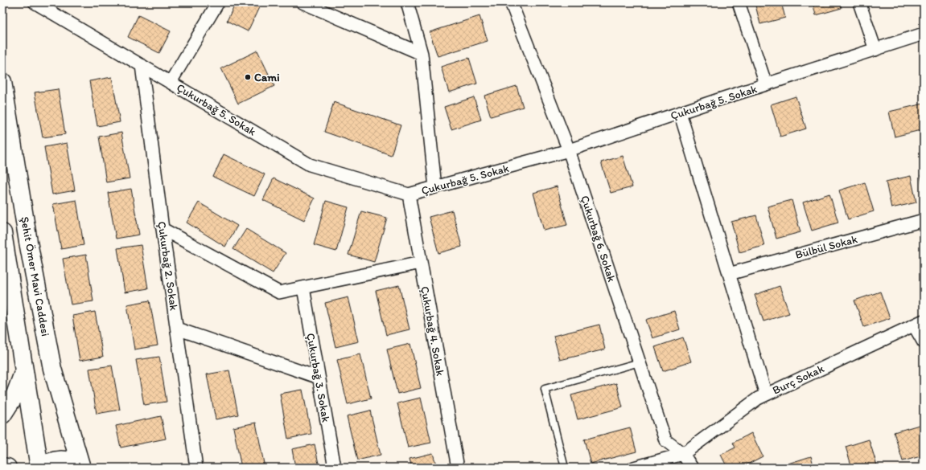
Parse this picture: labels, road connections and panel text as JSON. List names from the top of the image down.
{
  "streets": {
    "main road": ["Şehit Ömer Mavi Caddesi"],
    "street": [
      "Çukurbağ 5. Sokak",
      "Çukurbağ 6. Sokak",
      "Bülbül Sokak",
      "Çukurbağ 2. Sokak",
      "Çukurbağ 4. Sokak",
      "Çukurbağ 3. Sokak",
      "Burç Sokak"
    ]
  },
  "crossings": [
    ["Çukurbağ 5. Sokak", "Çukurbağ 6. Sokak"],
    ["Çukurbağ 5. Sokak", "Çukurbağ 2. Sokak"],
    ["Çukurbağ 5. Sokak", "Çukurbağ 4. Sokak"],
    ["Çukurbağ 6. Sokak", "Burç Sokak"]
  ],
  "places": ["Cami"]
}
